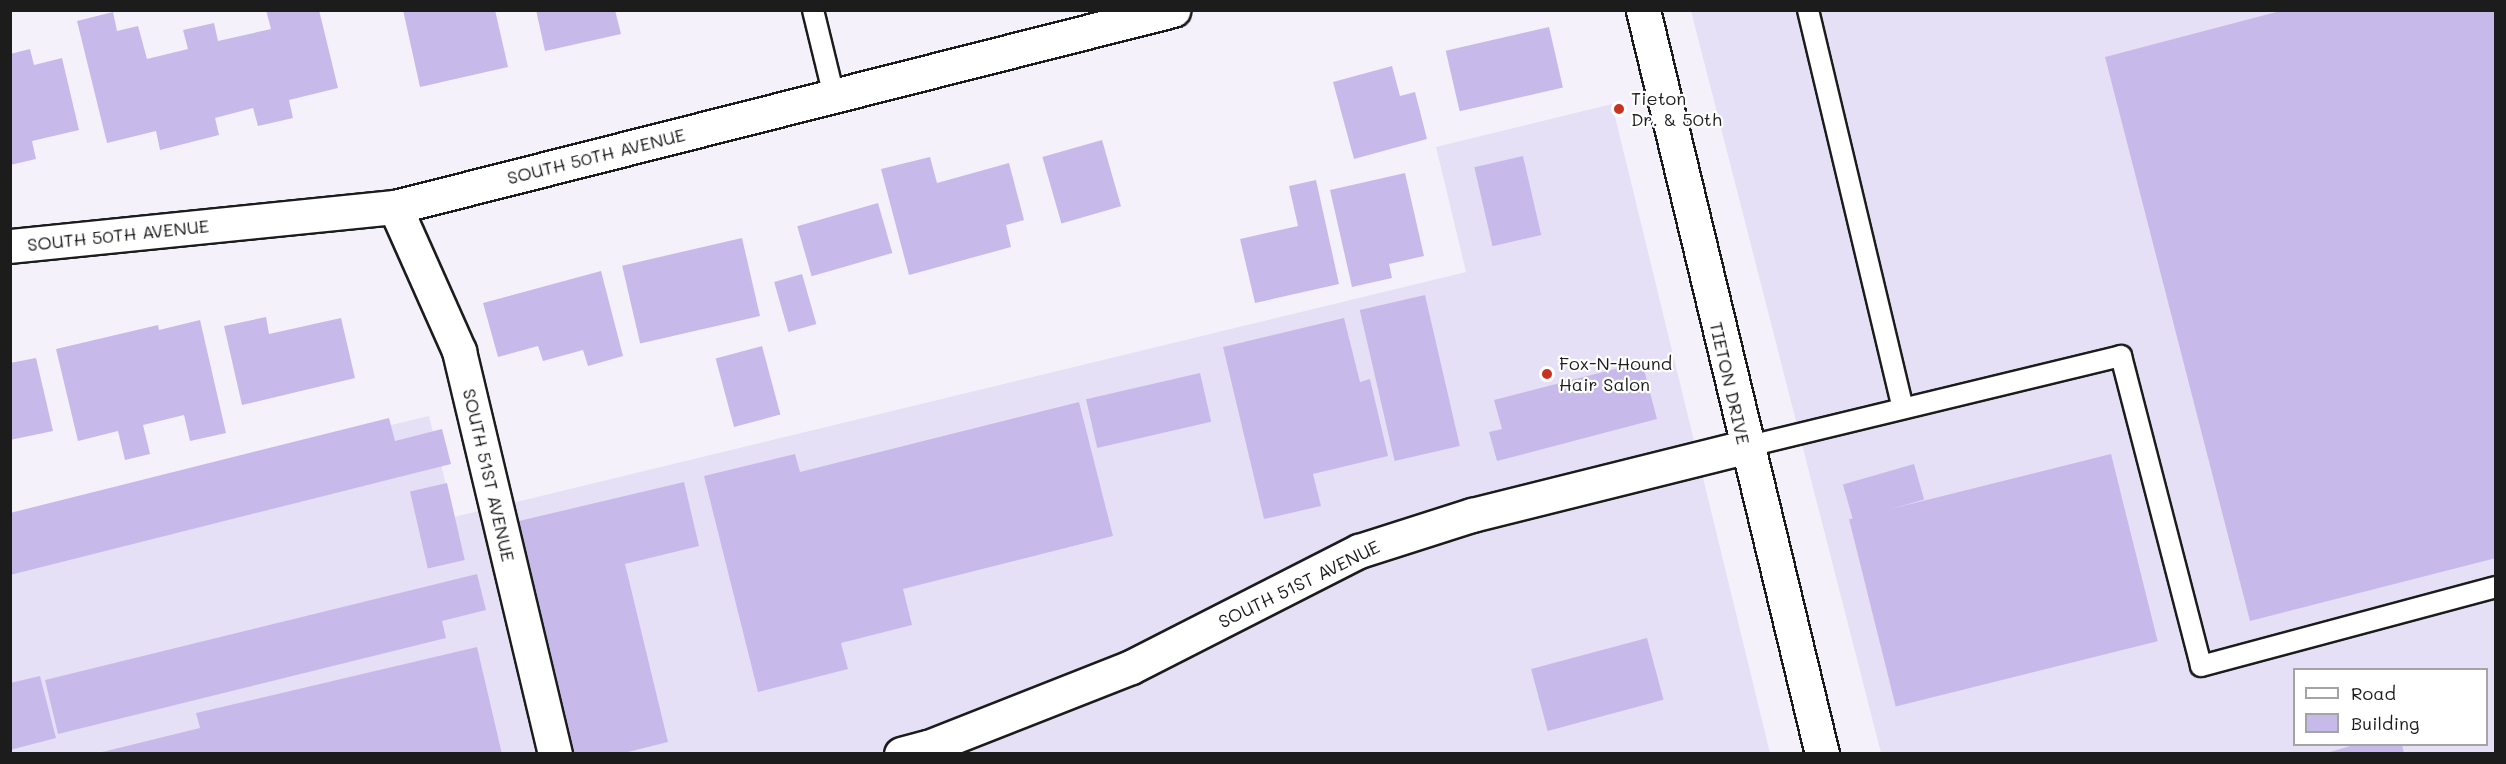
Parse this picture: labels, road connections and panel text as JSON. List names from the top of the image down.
{
  "streets": {
    "street": ["SOUTH 50TH AVENUE", "TIETON DRIVE", "SOUTH 51ST AVENUE"]
  },
  "crossings": [
    ["SOUTH 50TH AVENUE", "SOUTH 51ST AVENUE"],
    ["TIETON DRIVE", "SOUTH 51ST AVENUE"]
  ],
  "places": ["Tieton Dr. & 50th", "Fox-N-Hound Hair Salon"],
  "legend": ["Road", "Building"]
}
